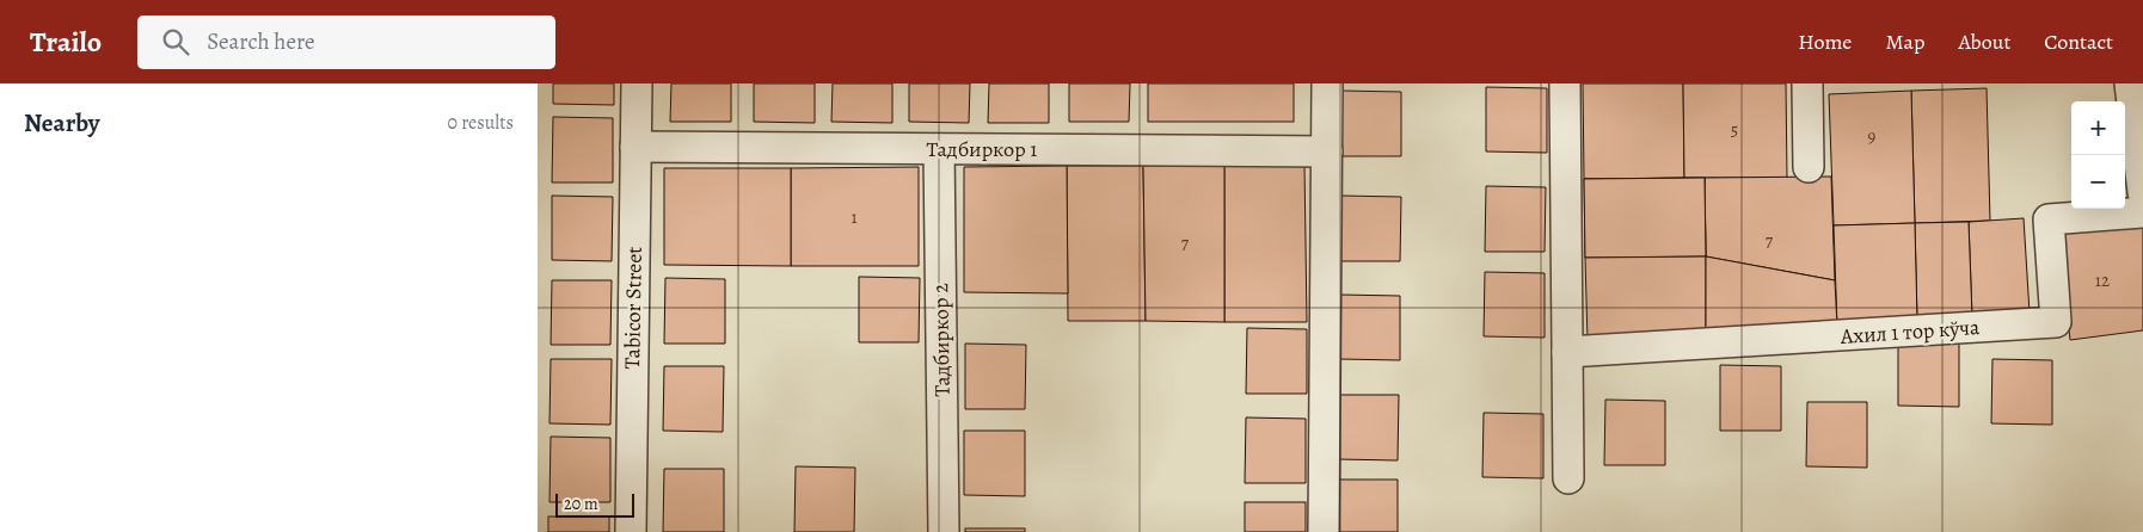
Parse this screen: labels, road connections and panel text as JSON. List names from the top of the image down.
{
  "streets": {
    "street": [
      "Тадбиркор 1",
      "Tabicor Street",
      "Ахил 1 тор кўча",
      "Тадбиркор 2"
    ]
  },
  "crossings": [
    ["Тадбиркор 1", "Tabicor Street"],
    ["Тадбиркор 1", "Тадбиркор 2"]
  ],
  "house_numbers": [
    "5",
    "9",
    "1",
    "7",
    "7",
    "12"
  ],
  "scale_bar": "20 m",
  "page": {
    "header": "Trailo",
    "search": "Search here",
    "nav": [
      "Home",
      "Map",
      "About",
      "Contact"
    ],
    "heading": ["Nearby", "0 results"],
    "map_buttons": ["+", "−"],
    "scale": "20 m"
  }
}
